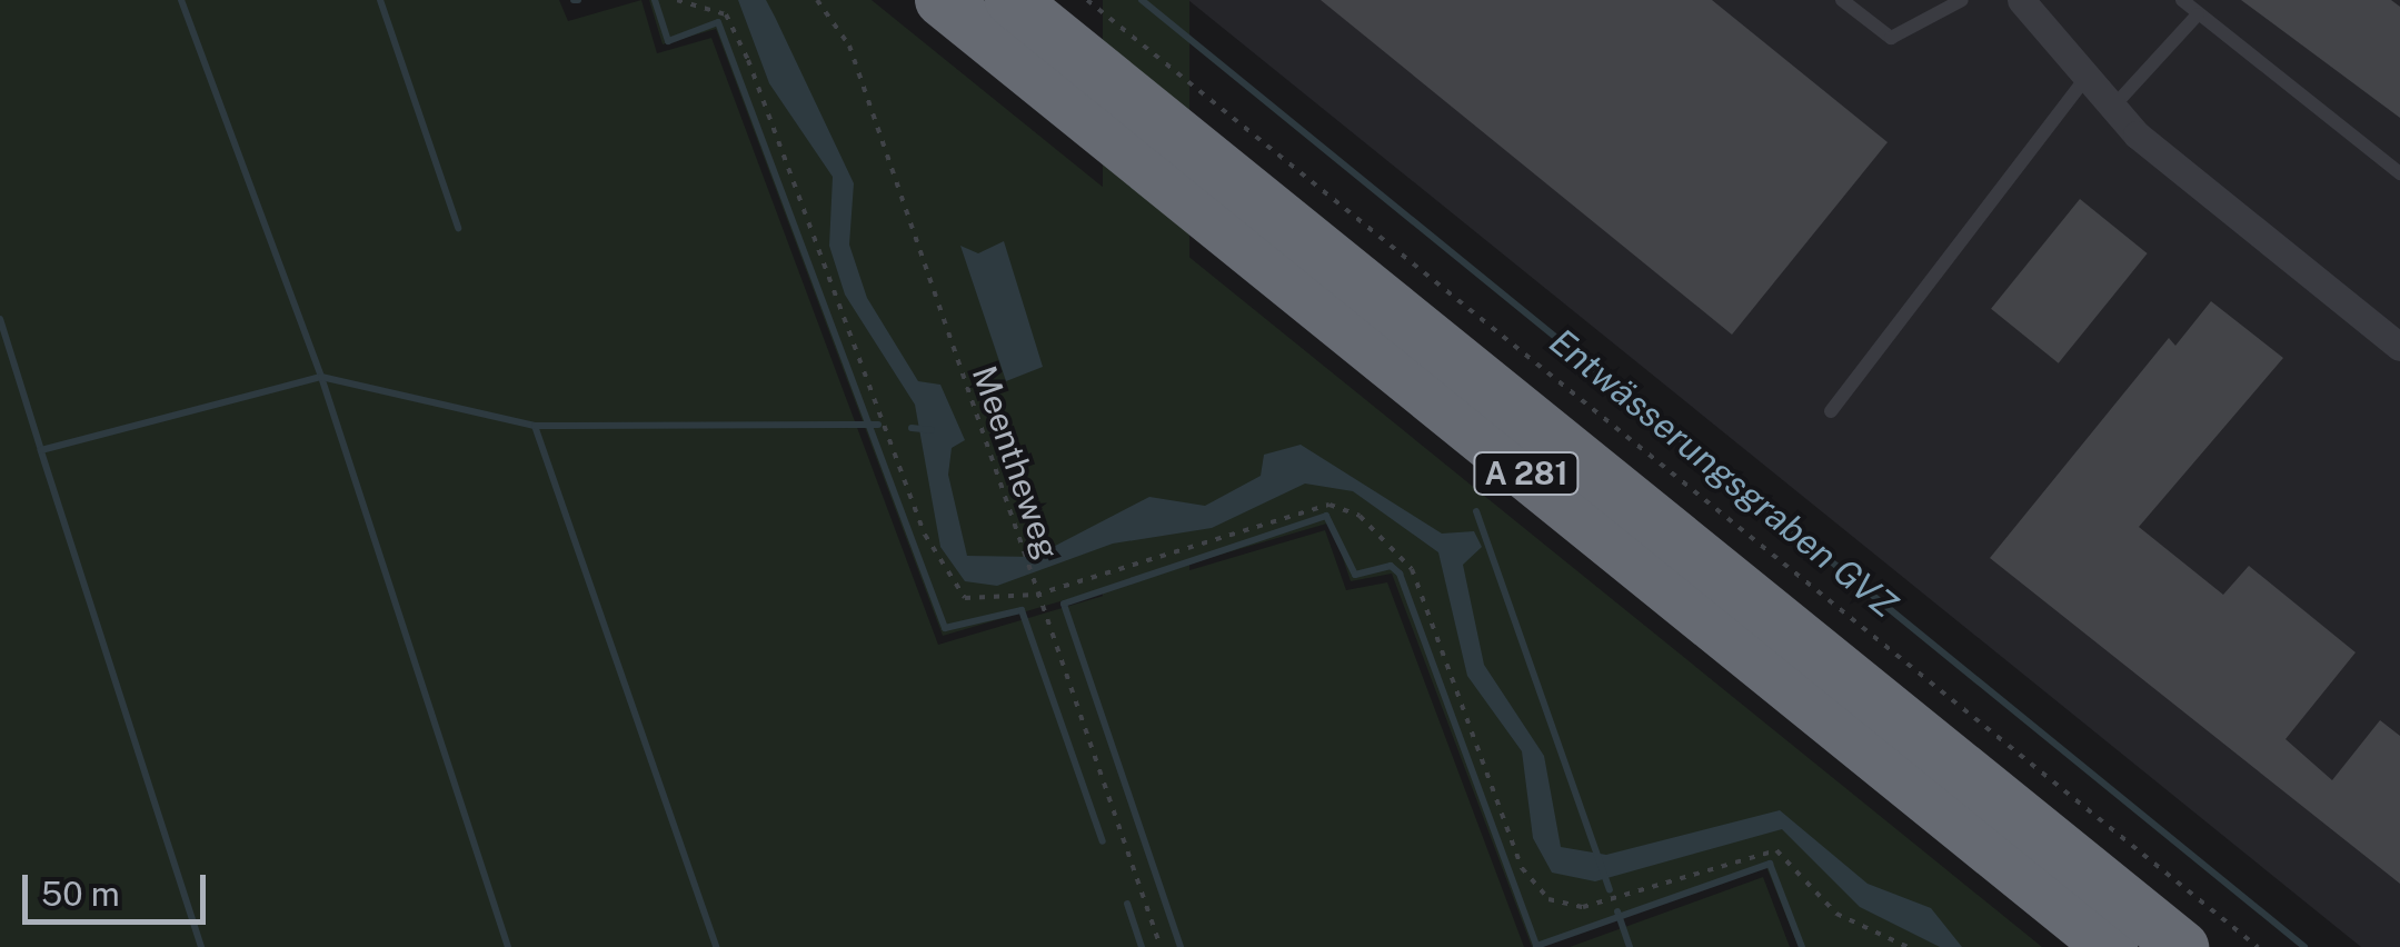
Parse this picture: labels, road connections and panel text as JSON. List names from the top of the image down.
{
  "streets": {
    "highway": ["A 281"],
    "path": ["Meentheweg"]
  },
  "water": ["Entwässerungsgraben GVZ"],
  "scale_bar": "50 m"
}
